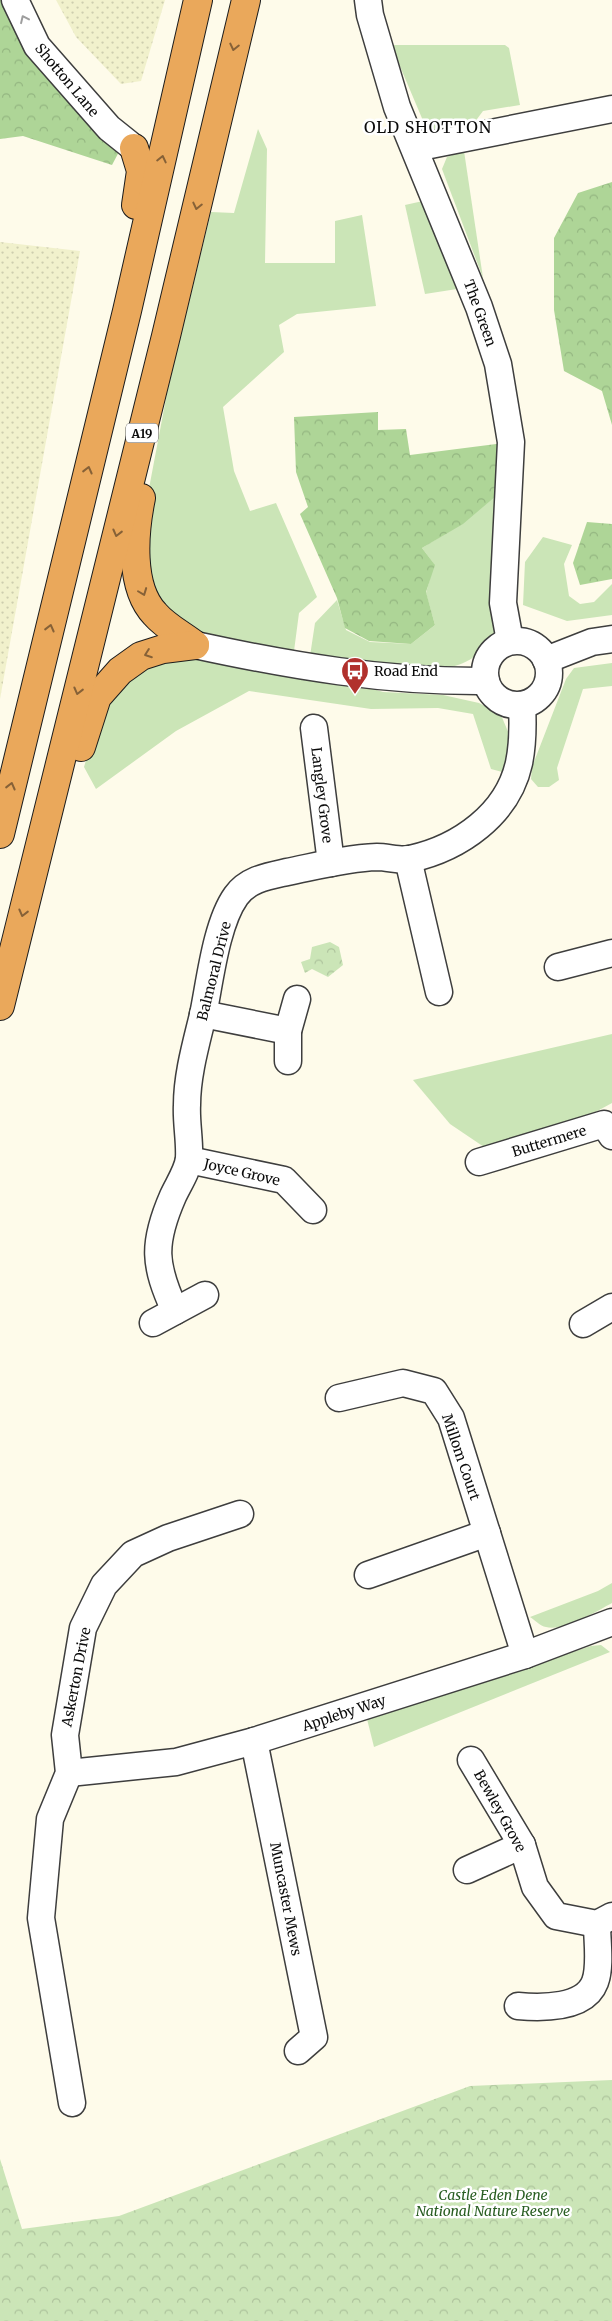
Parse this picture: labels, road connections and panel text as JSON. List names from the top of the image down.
{
  "streets": {
    "highway": ["A19"],
    "street": [
      "Shotton Lane",
      "The Green",
      "Langley Grove",
      "Balmoral Drive",
      "Buttermere",
      "Joyce Grove",
      "Millom Court",
      "Askerton Drive",
      "Appleby Way",
      "Bewley Grove",
      "Muncaster Mews"
    ]
  },
  "crossings": [
    ["The Green", "Balmoral Drive"],
    ["Langley Grove", "Balmoral Drive"],
    ["Balmoral Drive", "Joyce Grove"],
    ["Millom Court", "Appleby Way"],
    ["Askerton Drive", "Appleby Way"],
    ["Appleby Way", "Muncaster Mews"]
  ],
  "one_way": ["Shotton Lane"],
  "districts": ["OLD SHOTTON"],
  "parks": ["Castle Eden Dene National Nature Reserve"],
  "places": {
    "bus stop": ["Road End"]
  }
}
